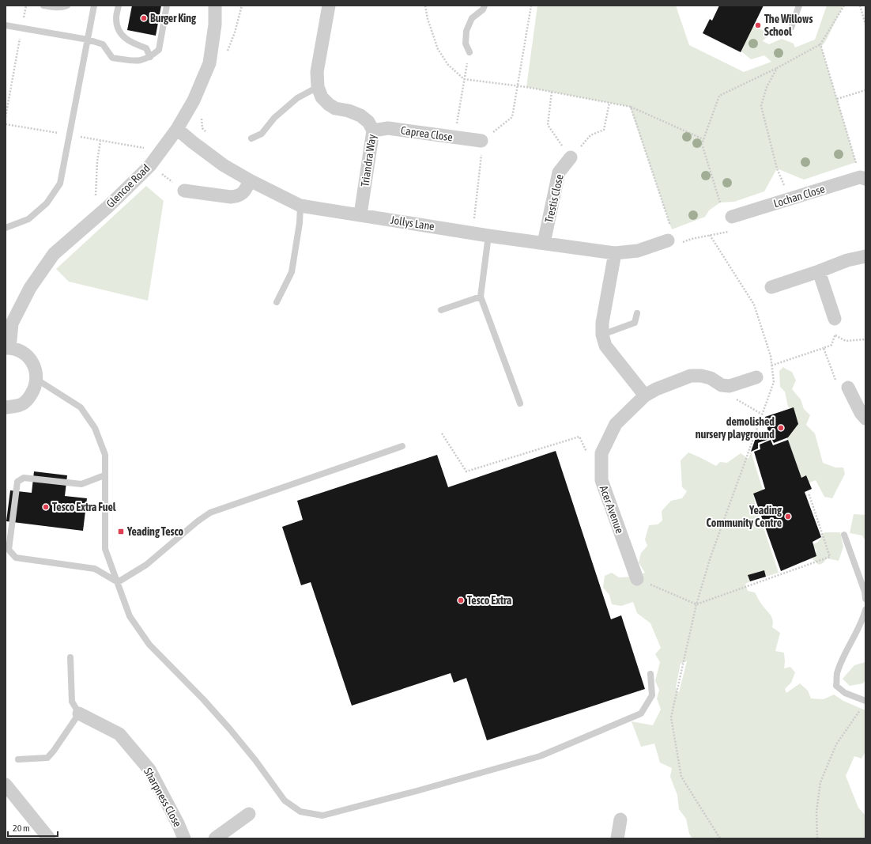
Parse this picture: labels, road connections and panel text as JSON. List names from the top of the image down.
{
  "streets": {
    "street": [
      "Caprea Close",
      "Triandra Way",
      "Glencoe Road",
      "Lochan Close",
      "Trestis Close",
      "Jollys Lane",
      "Acer Avenue",
      "Sharpness Close"
    ]
  },
  "crossings": [
    ["Caprea Close", "Triandra Way"],
    ["Triandra Way", "Jollys Lane"],
    ["Glencoe Road", "Jollys Lane"],
    ["Trestis Close", "Jollys Lane"]
  ],
  "places": {
    "other": [
      "Burger King",
      "The Willows School",
      "demolished nursery playground",
      "Tesco Extra Fuel",
      "Yeading Community Centre",
      "Tesco Extra"
    ],
    "transit": ["Yeading Tesco"]
  },
  "scale_bar": "20 m"
}
